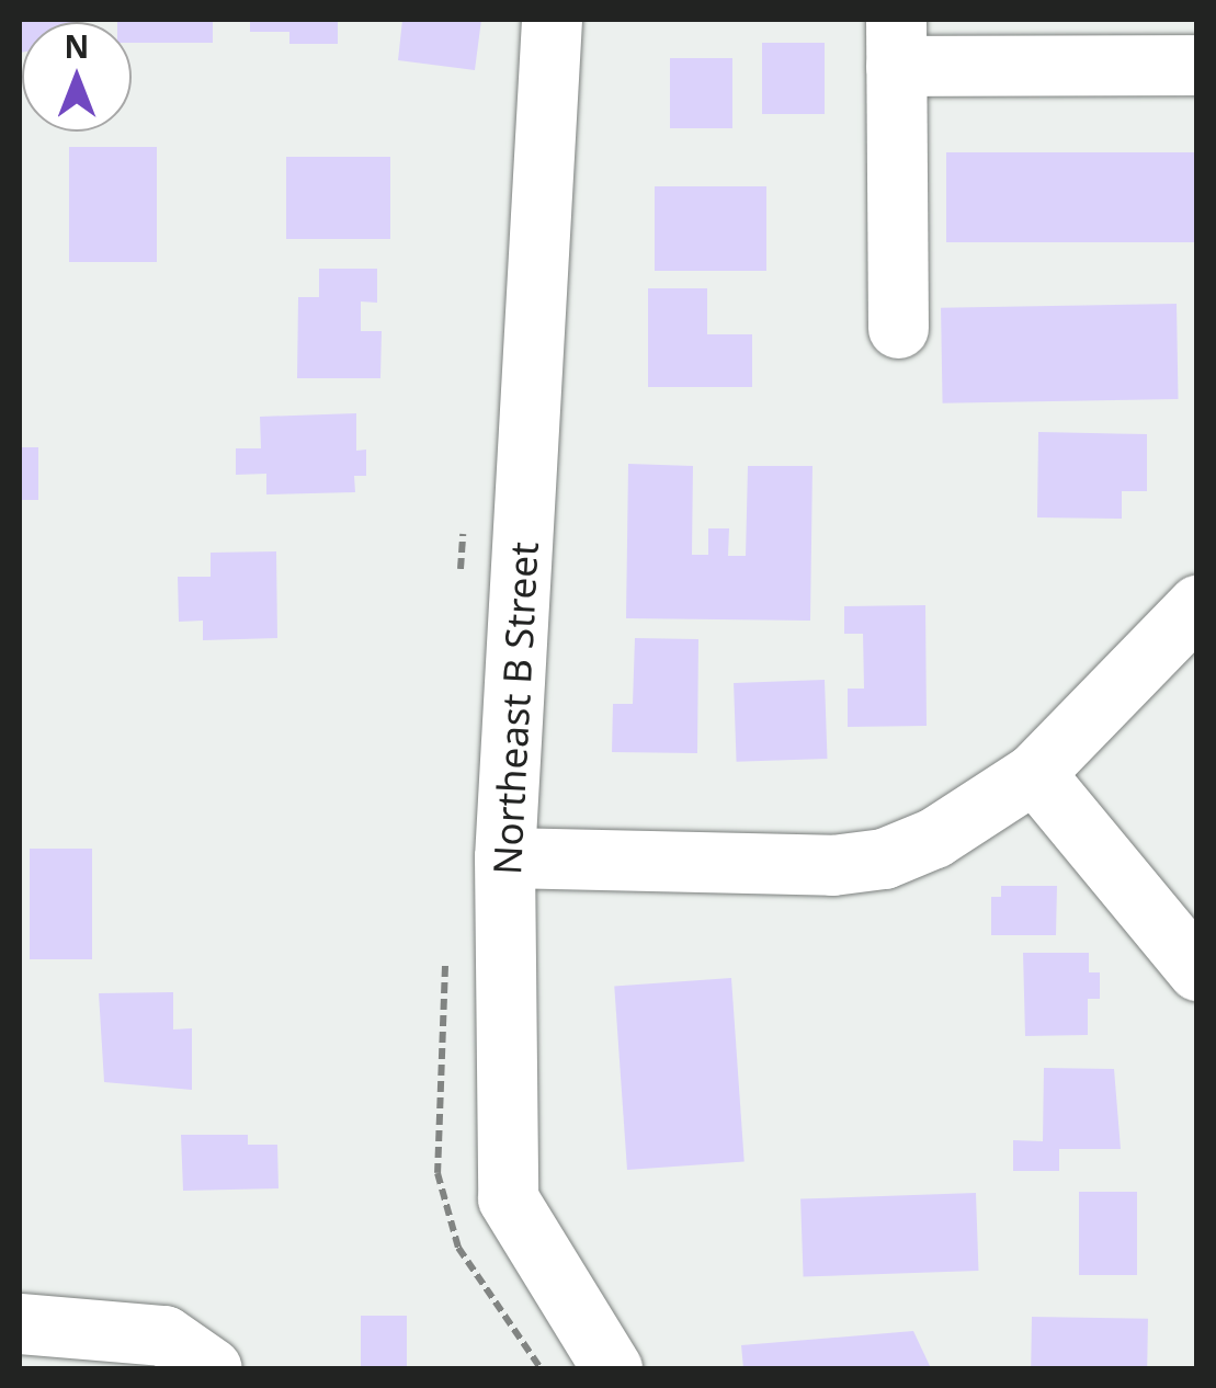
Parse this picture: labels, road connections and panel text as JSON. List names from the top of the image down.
{
  "streets": {
    "street": ["Northeast B Street"]
  },
  "north": "top"
}
